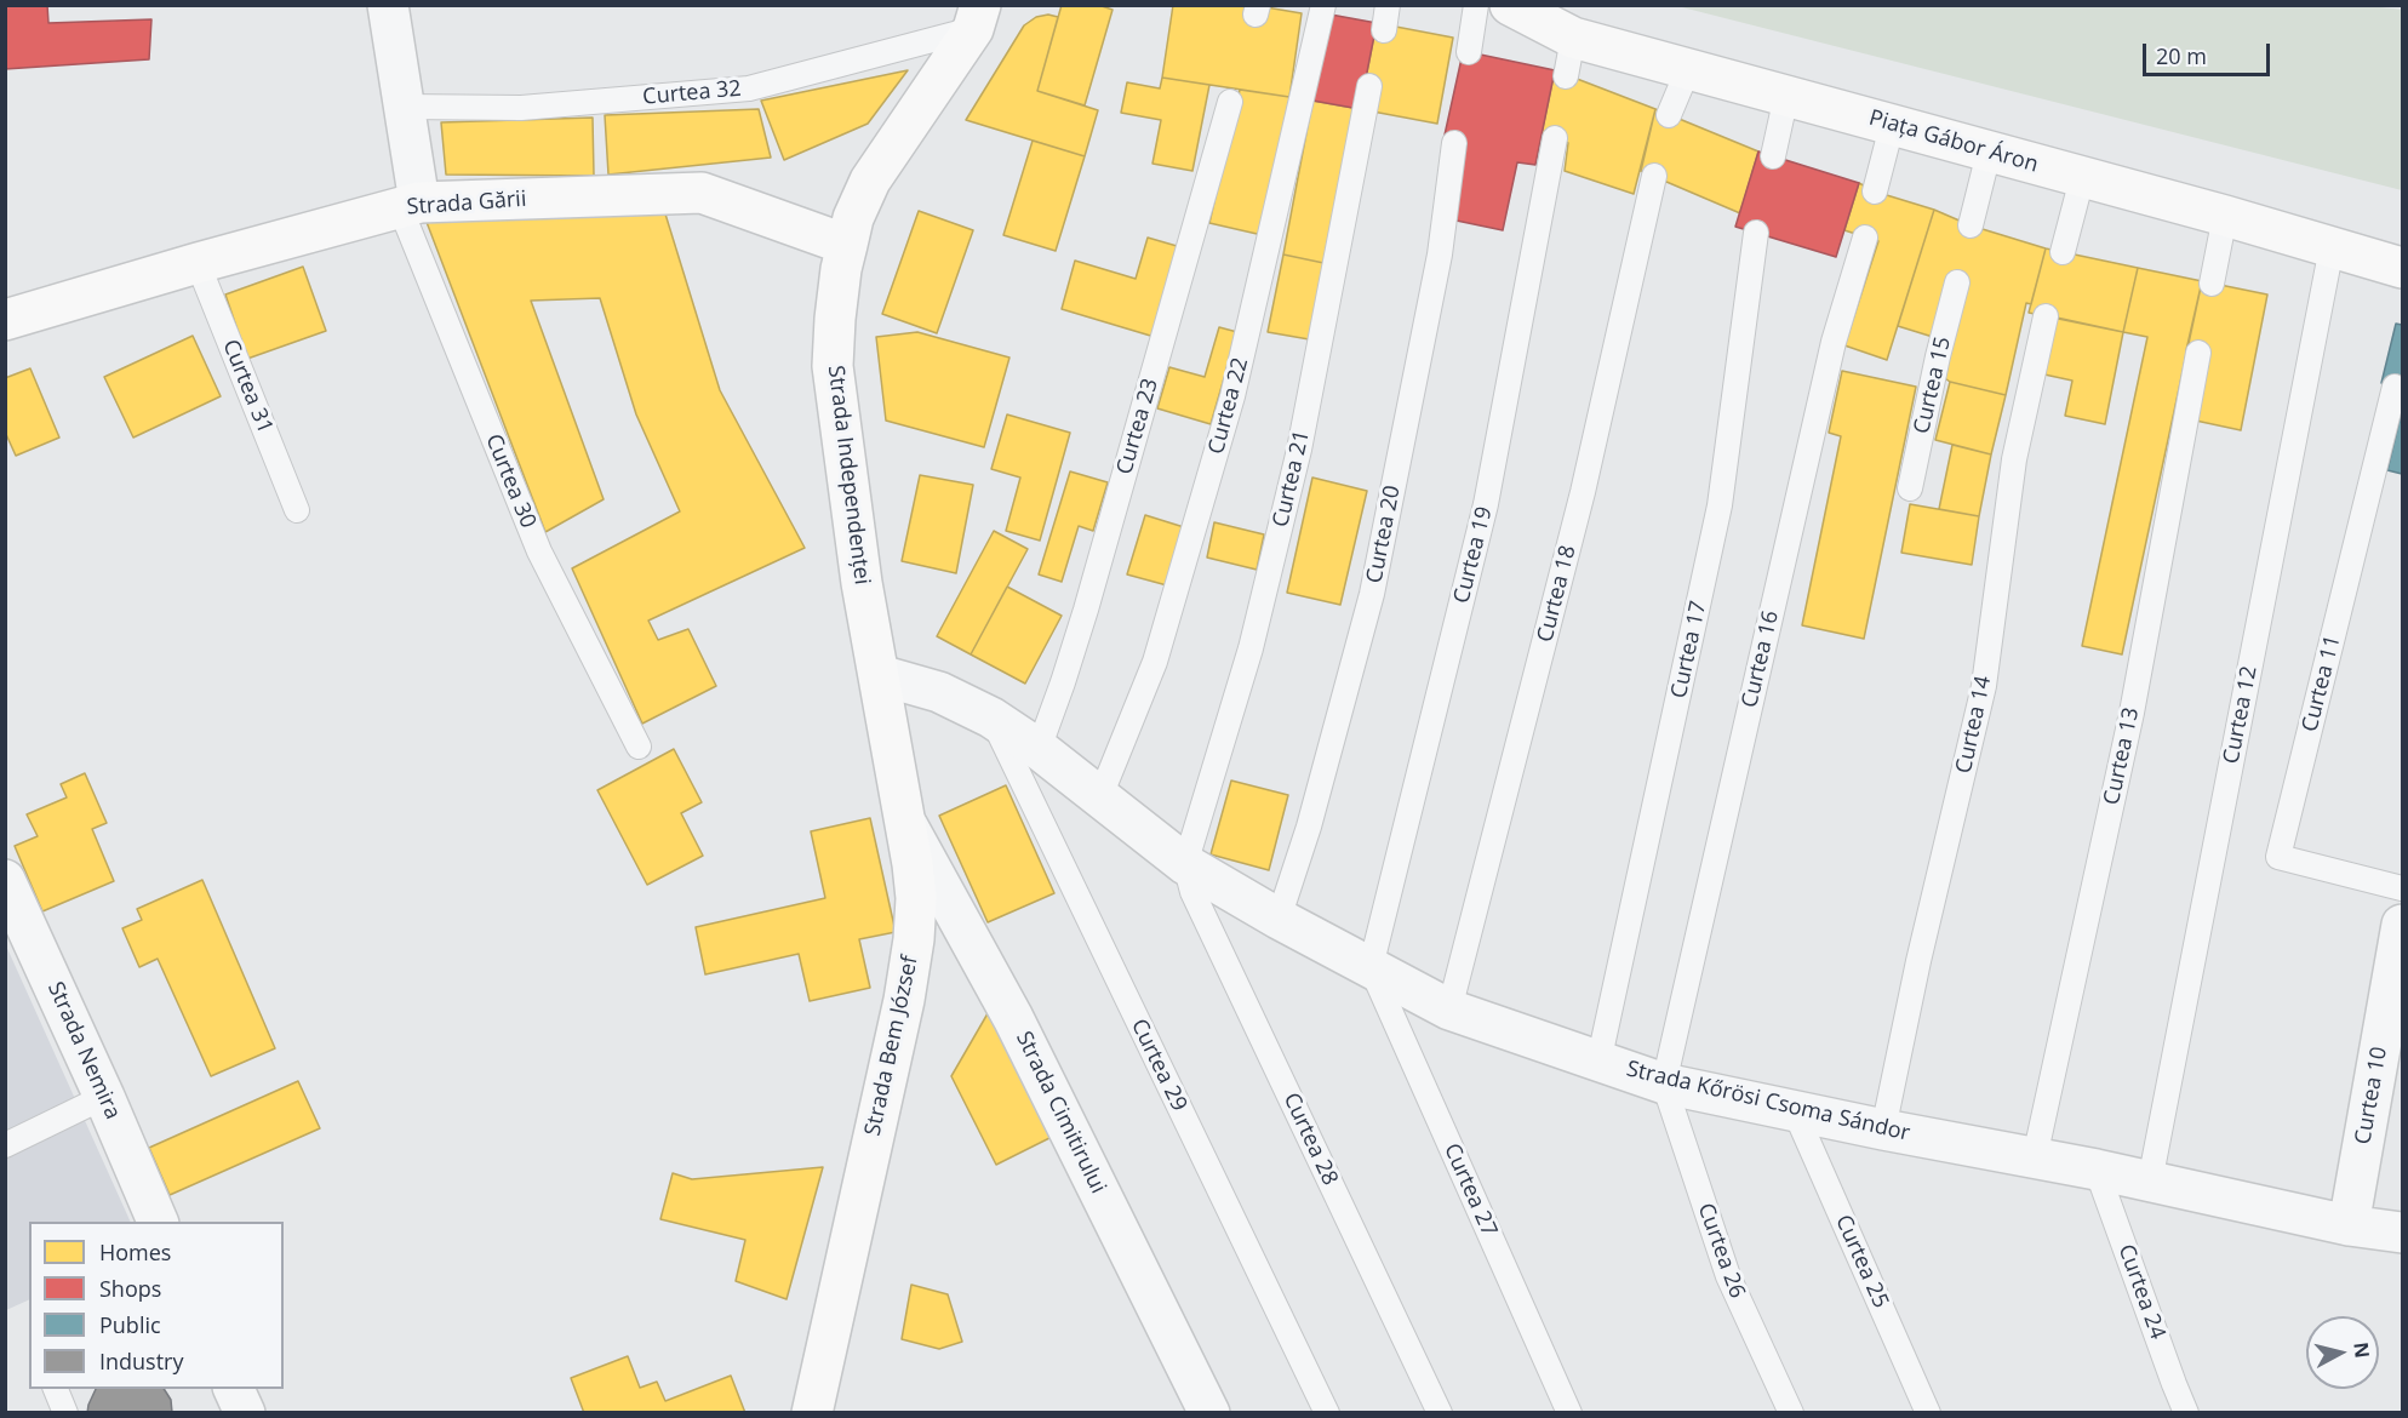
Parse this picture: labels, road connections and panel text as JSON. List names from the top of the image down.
{
  "streets": {
    "main road": [
      "Piața Gábor Áron",
      "Strada Gării",
      "Strada Independenței",
      "Strada Bem József"
    ],
    "street": [
      "Strada Nemira",
      "Curtea 10",
      "Strada Kőrösi Csoma Sándor",
      "Strada Cimitirului"
    ],
    "lane": [
      "Curtea 32",
      "Curtea 15",
      "Curtea 31",
      "Curtea 22",
      "Curtea 23",
      "Curtea 21",
      "Curtea 30",
      "Curtea 20",
      "Curtea 19",
      "Curtea 18",
      "Curtea 17",
      "Curtea 16",
      "Curtea 11",
      "Curtea 12",
      "Curtea 14",
      "Curtea 13",
      "Curtea 29",
      "Curtea 28",
      "Curtea 27",
      "Curtea 26",
      "Curtea 25",
      "Curtea 24"
    ]
  },
  "crossings": [
    ["Curtea 32", "Strada Independenței"],
    ["Piața Gábor Áron", "Curtea 12"],
    ["Strada Gării", "Curtea 31"],
    ["Strada Gării", "Strada Independenței"],
    ["Strada Gării", "Curtea 30"],
    ["Curtea 22", "Strada Kőrösi Csoma Sándor"],
    ["Curtea 23", "Strada Kőrösi Csoma Sándor"],
    ["Strada Independenței", "Strada Bem József"],
    ["Strada Independenței", "Strada Kőrösi Csoma Sándor"],
    ["Curtea 21", "Strada Kőrösi Csoma Sándor"],
    ["Curtea 21", "Curtea 28"],
    ["Curtea 20", "Strada Kőrösi Csoma Sándor"],
    ["Curtea 19", "Strada Kőrösi Csoma Sándor"],
    ["Curtea 19", "Curtea 27"],
    ["Curtea 18", "Strada Kőrösi Csoma Sándor"],
    ["Curtea 17", "Strada Kőrösi Csoma Sándor"],
    ["Curtea 16", "Strada Kőrösi Csoma Sándor"],
    ["Curtea 16", "Curtea 26"],
    ["Curtea 12", "Strada Kőrösi Csoma Sándor"],
    ["Curtea 14", "Strada Kőrösi Csoma Sándor"],
    ["Curtea 13", "Strada Kőrösi Csoma Sándor"],
    ["Strada Bem József", "Strada Kőrösi Csoma Sándor"],
    ["Strada Bem József", "Strada Cimitirului"],
    ["Curtea 29", "Strada Kőrösi Csoma Sándor"],
    ["Curtea 10", "Strada Kőrösi Csoma Sándor"],
    ["Strada Kőrösi Csoma Sándor", "Curtea 28"],
    ["Strada Kőrösi Csoma Sándor", "Curtea 27"],
    ["Strada Kőrösi Csoma Sándor", "Curtea 26"],
    ["Strada Kőrösi Csoma Sándor", "Curtea 25"],
    ["Strada Kőrösi Csoma Sándor", "Curtea 24"]
  ],
  "legend": [
    "Homes",
    "Shops",
    "Public",
    "Industry"
  ],
  "scale_bar": "20 m",
  "north": "right"
}
